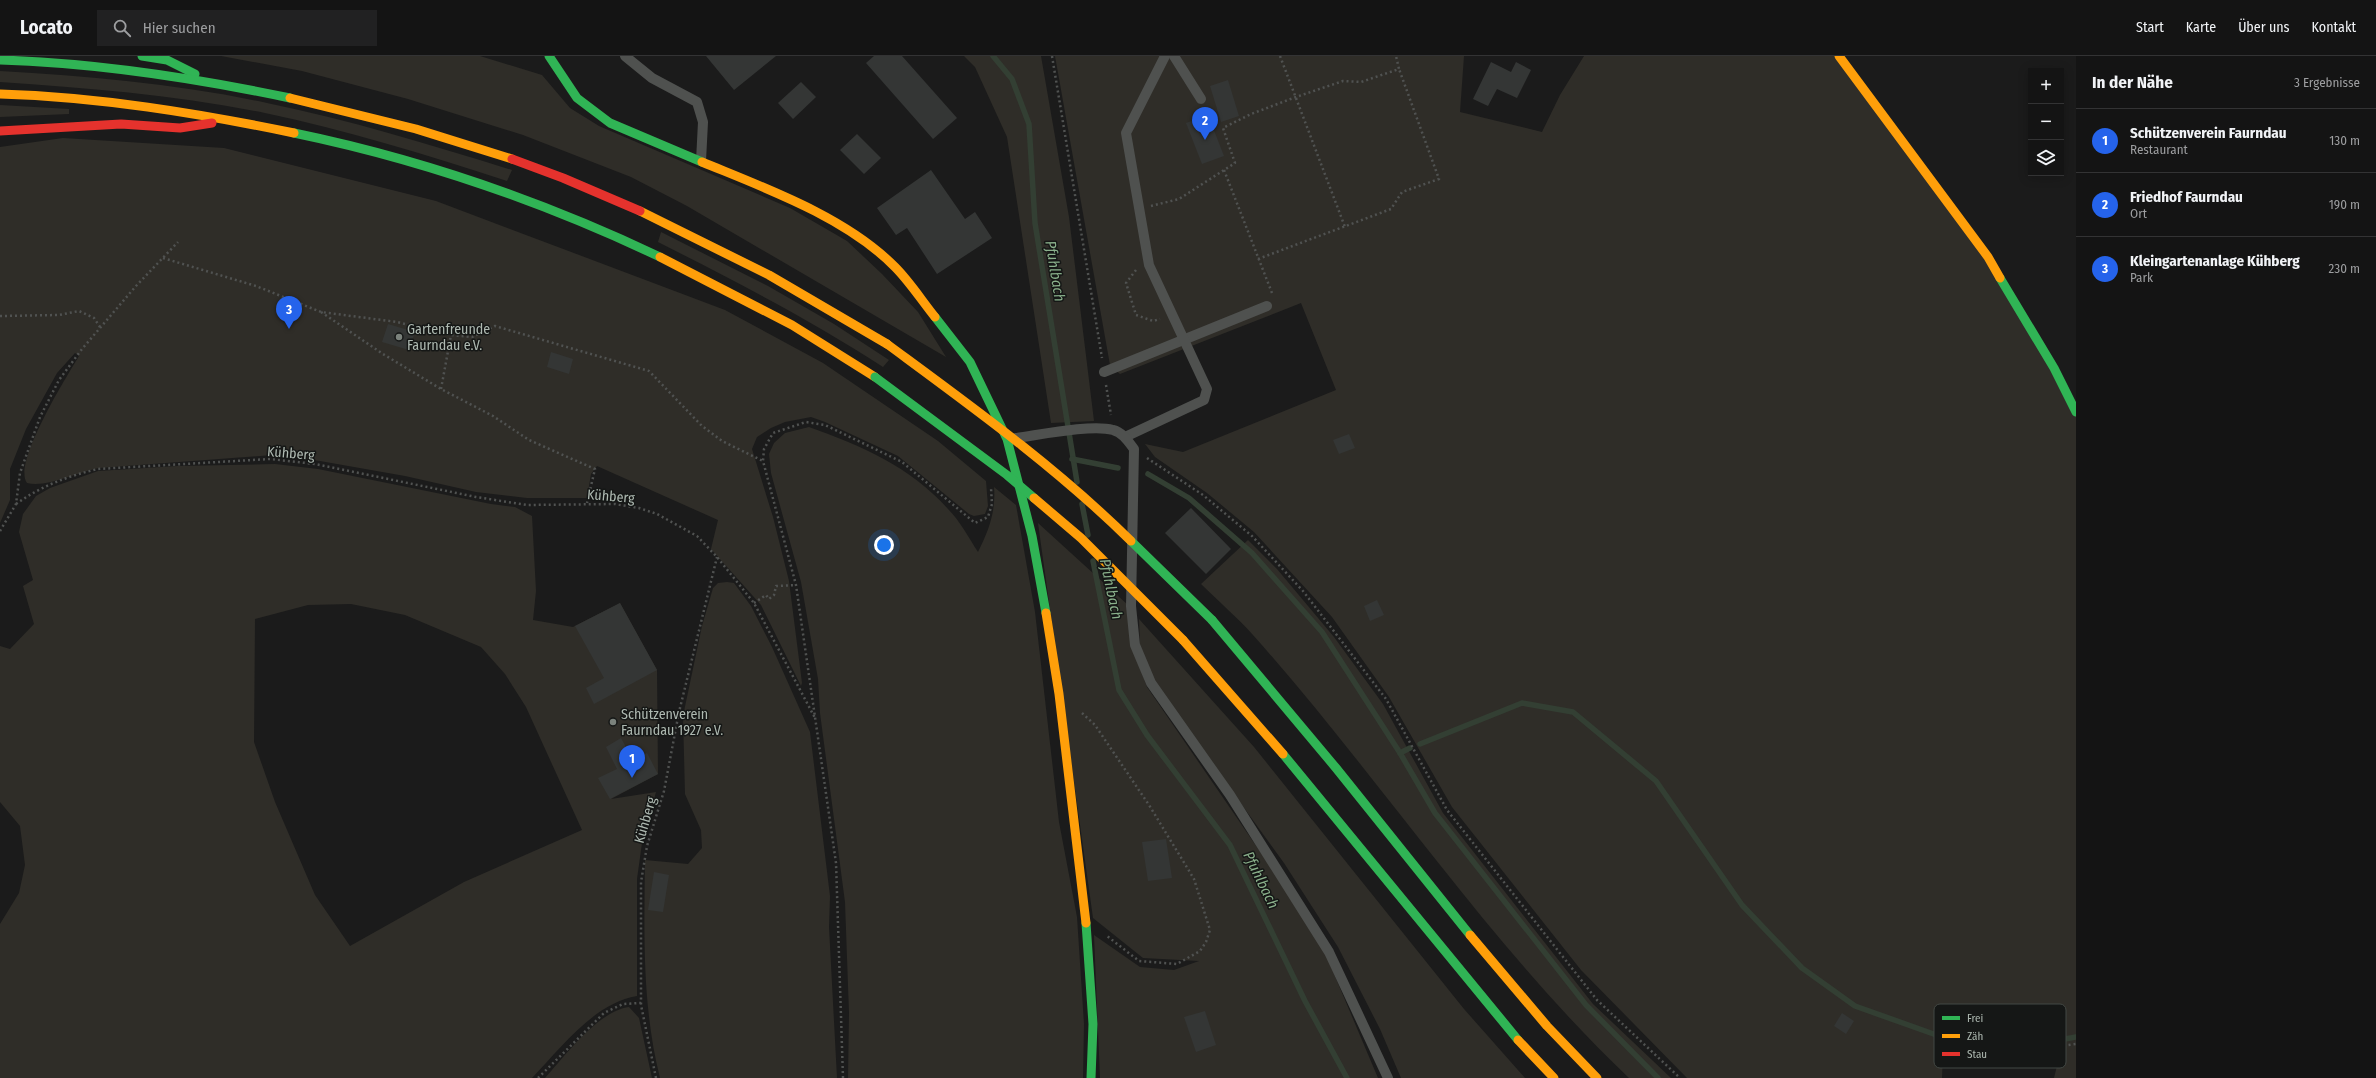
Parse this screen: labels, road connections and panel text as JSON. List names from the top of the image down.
{
  "streets": {
    "path": ["Kühberg"]
  },
  "water": ["Pfuhlbach"],
  "places": ["Gartenfreunde Faurndau e.V.", "Schützenverein Faurndau 1927 e.V."],
  "legend": ["Frei", "Zäh", "Stau"],
  "page": {
    "header": "Locato",
    "search": "Hier suchen",
    "nav": [
      "Start",
      "Karte",
      "Über uns",
      "Kontakt"
    ],
    "heading": ["In der Nähe", "3 Ergebnisse"],
    "map_buttons": ["+", "−"],
    "pins": ["2", "3", "1"],
    "list": [
      {
        "mark": "1",
        "name": "Schützenverein Faurndau",
        "note": "Restaurant",
        "value": "130 m"
      },
      {
        "mark": "2",
        "name": "Friedhof Faurndau",
        "note": "Ort",
        "value": "190 m"
      },
      {
        "mark": "3",
        "name": "Kleingartenanlage Kühberg",
        "note": "Park",
        "value": "230 m"
      }
    ]
  }
}
